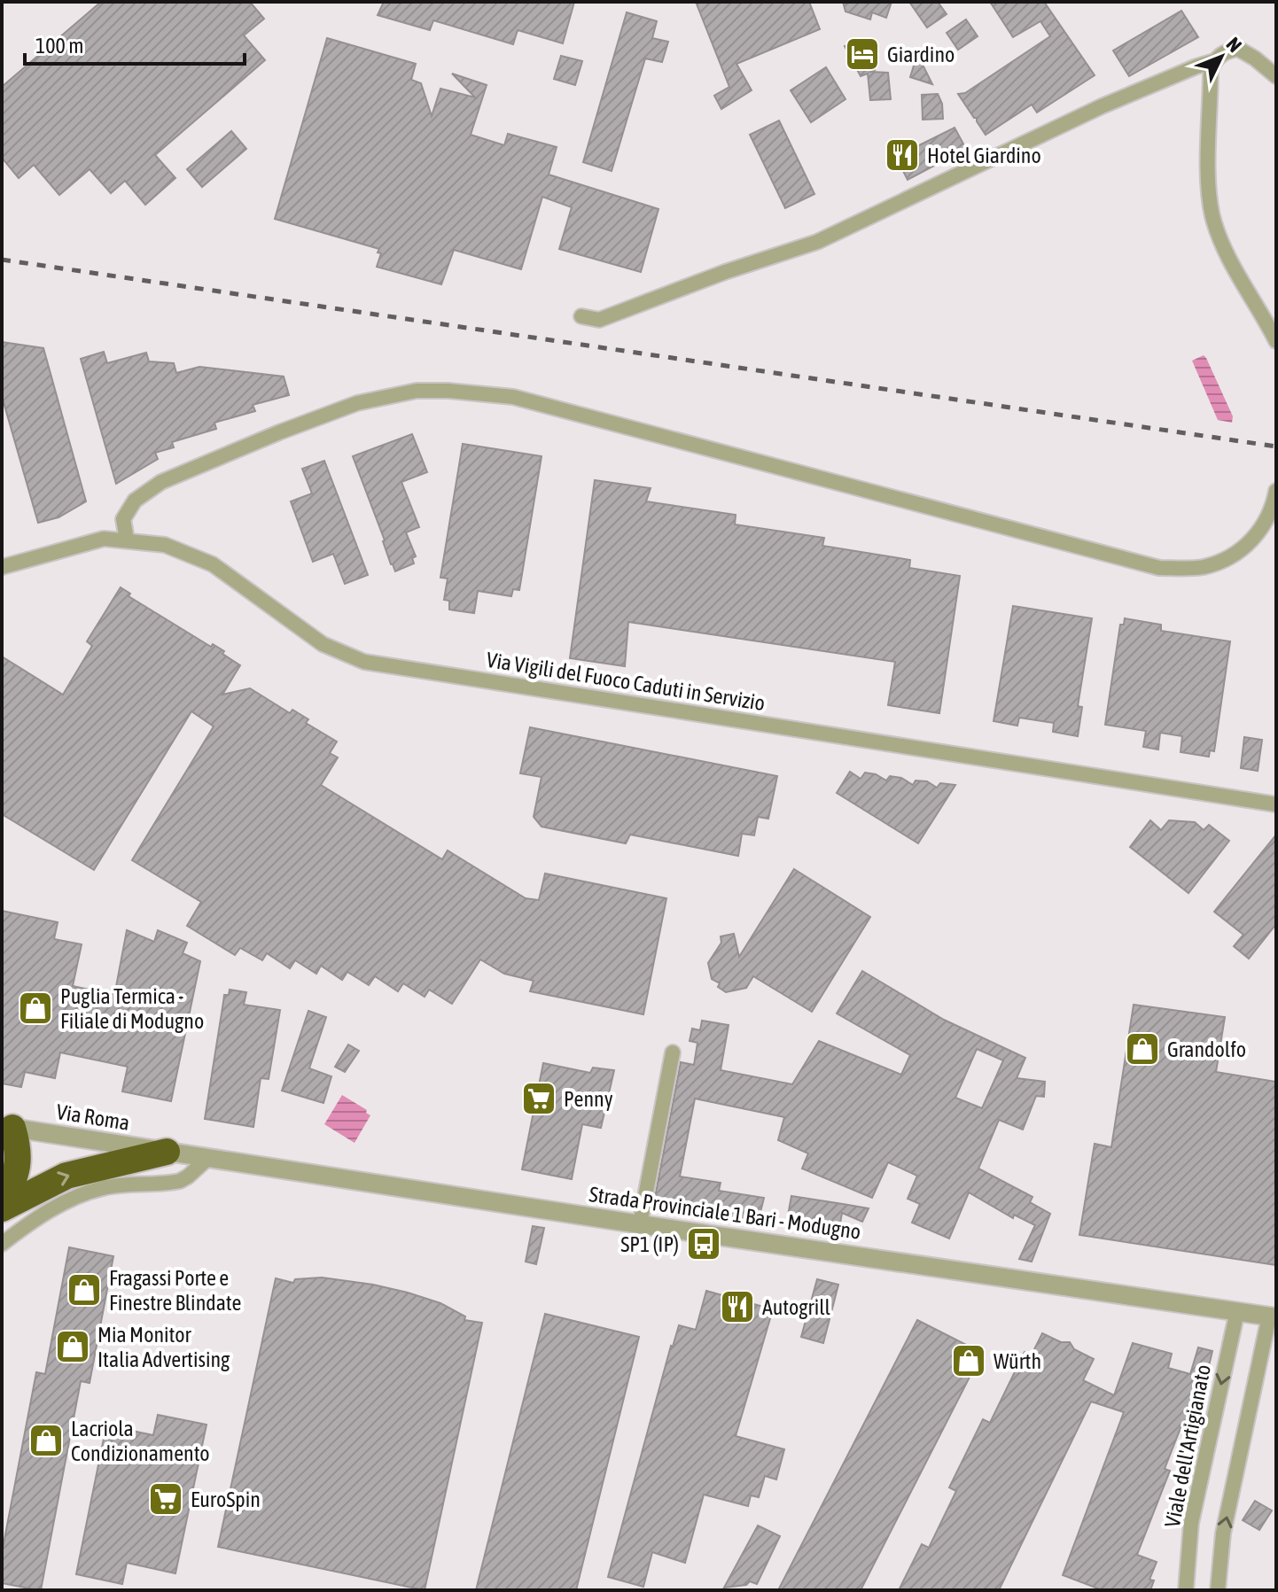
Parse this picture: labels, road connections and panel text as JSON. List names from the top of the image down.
{
  "streets": {
    "street": [
      "Via Vigili del Fuoco Caduti in Servizio",
      "Via Roma",
      "Strada Provinciale 1 Bari - Modugno",
      "Viale dell'Artigianato"
    ]
  },
  "crossings": [
    ["Via Roma", "Strada Provinciale 1 Bari - Modugno"],
    ["Strada Provinciale 1 Bari - Modugno", "Viale dell'Artigianato"]
  ],
  "places": {
    "hotel": ["Giardino"],
    "restaurant": ["Hotel Giardino", "Autogrill"],
    "shop": [
      "Puglia Termica - Filiale di Modugno",
      "Grandolfo",
      "Fragassi Porte e Finestre Blindate",
      "Mia Monitor Italia Advertising",
      "Würth",
      "Lacriola Condizionamento"
    ],
    "supermarket": ["Penny", "EuroSpin"],
    "bus stop": ["SP1 (IP)"]
  },
  "scale_bar": "100 m",
  "north": "top right"
}
